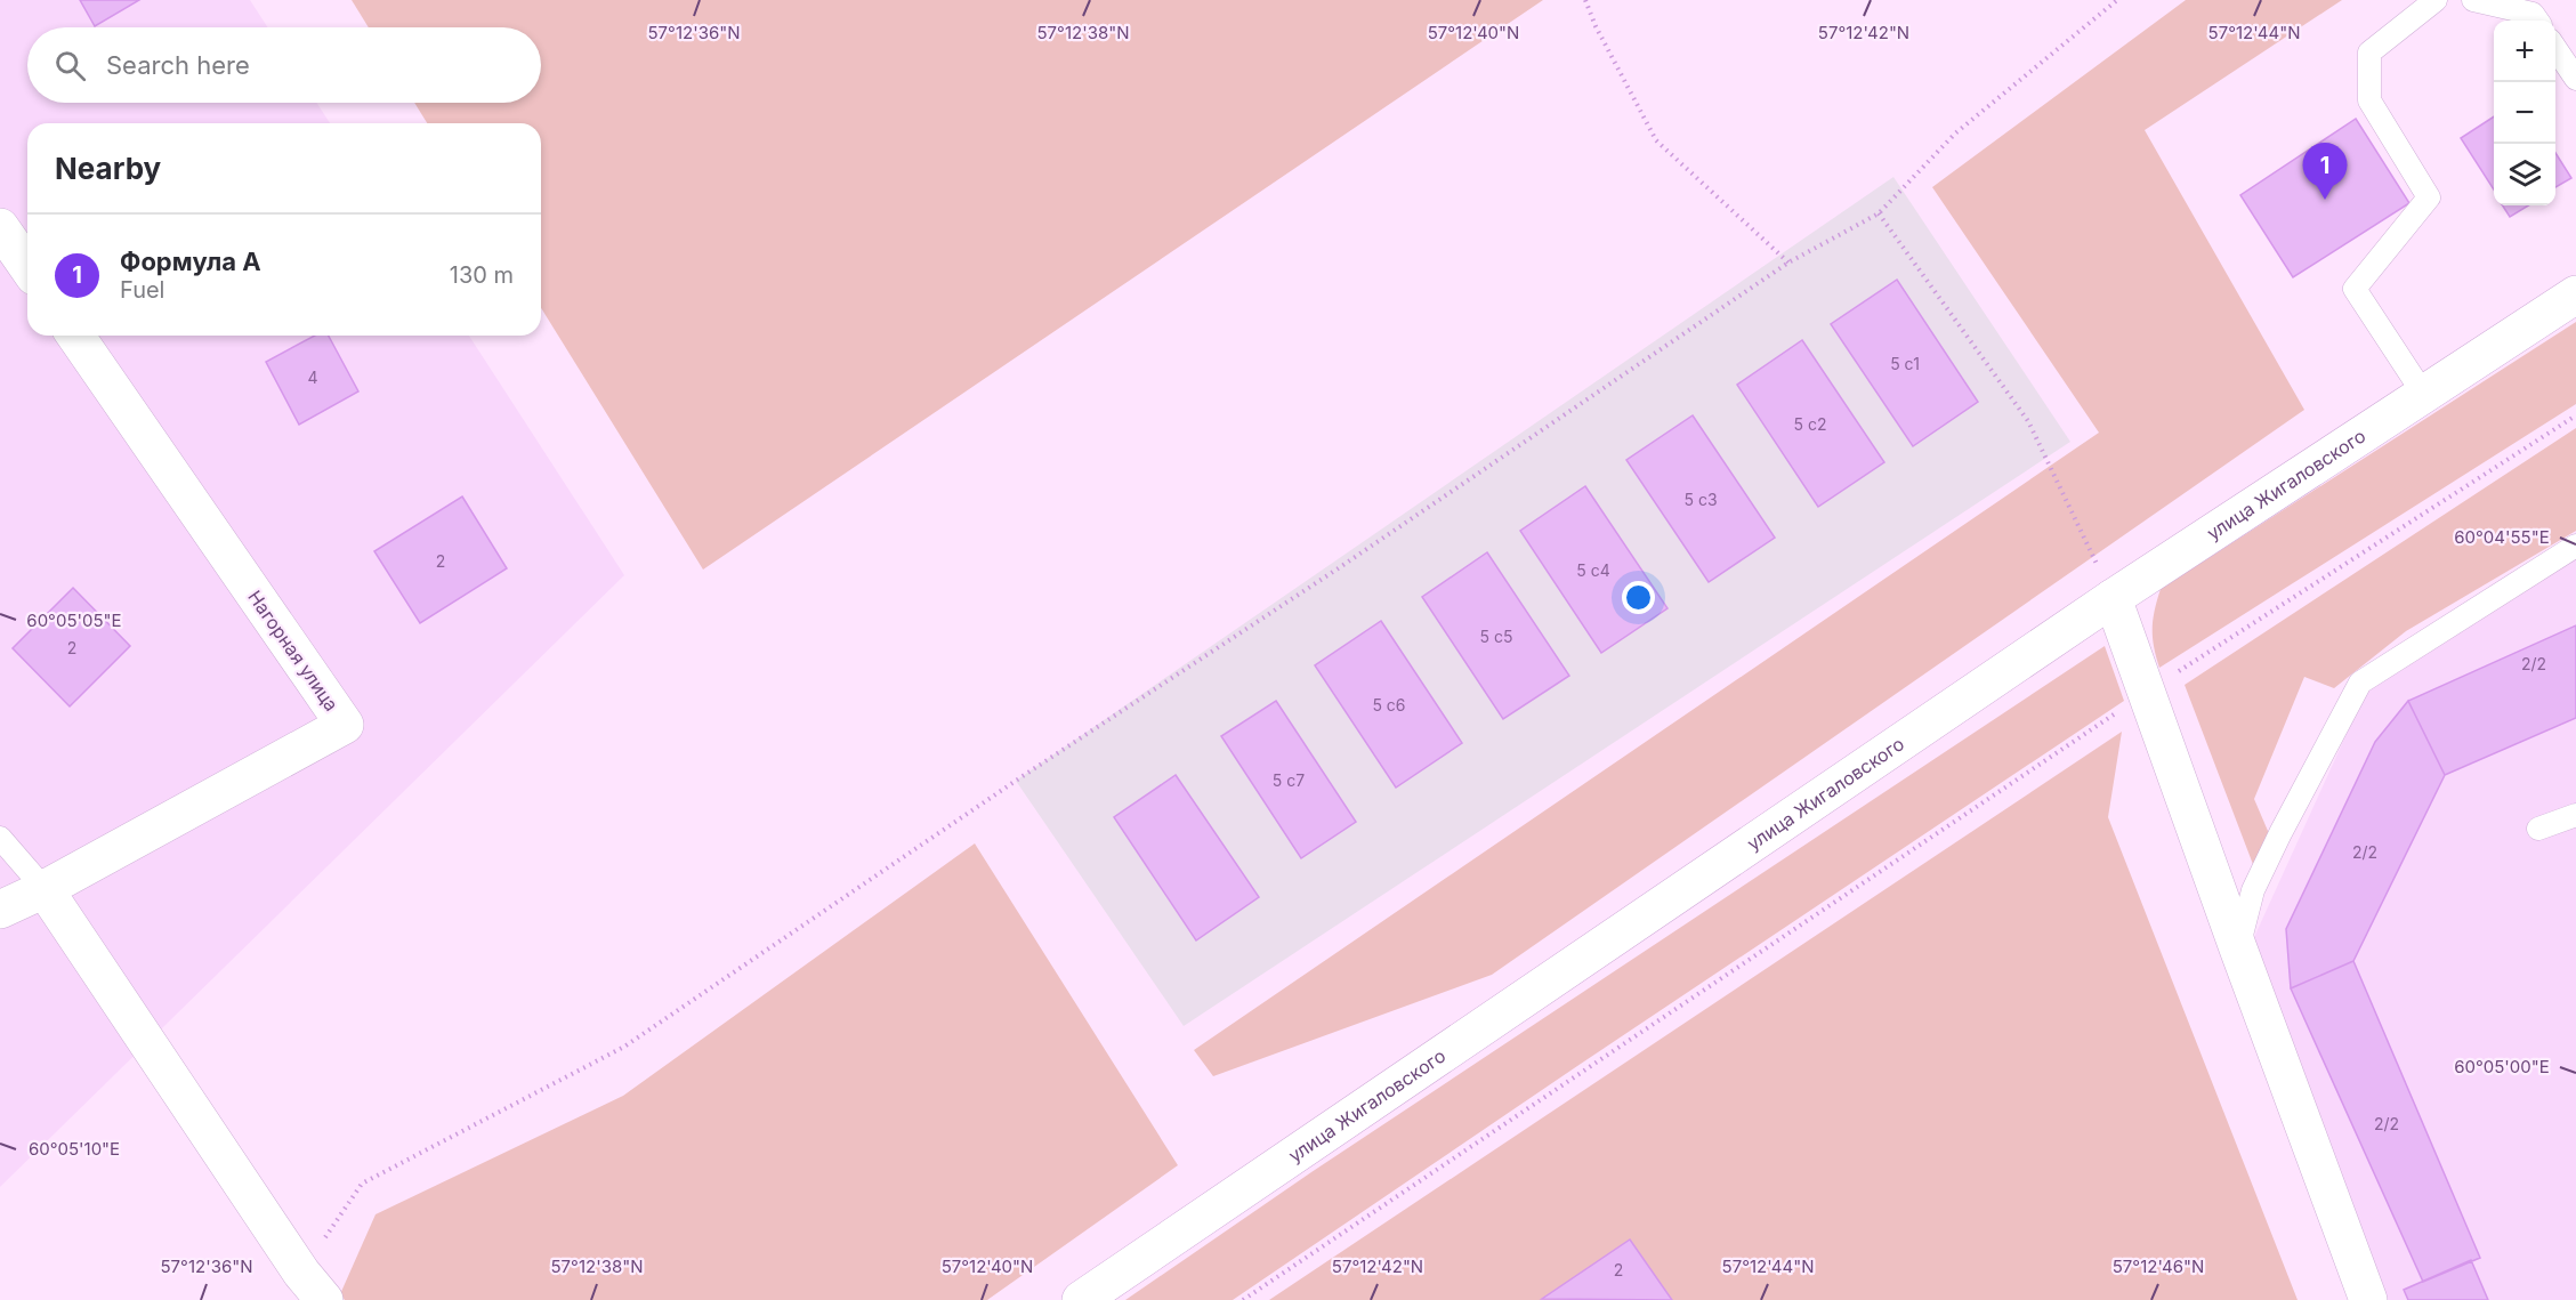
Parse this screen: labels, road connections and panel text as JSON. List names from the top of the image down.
{
  "streets": {
    "street": ["улица Жигаловского", "Нагорная улица"]
  },
  "house_numbers": [
    "5 с1",
    "4",
    "5 с2",
    "5 с3",
    "2",
    "5 с4",
    "5 с5",
    "2",
    "2/2",
    "5 с6",
    "5 с7",
    "2/2",
    "2/2",
    "2"
  ],
  "page": {
    "map_buttons": ["+", "−"],
    "search": "Search here",
    "heading": "Nearby",
    "pins": "1",
    "list": [
      {
        "mark": "1",
        "name": "Формула А",
        "note": "Fuel",
        "value": "130 m"
      }
    ]
  },
  "coordinates": [
    "57°12'36\"N",
    "57°12'38\"N",
    "57°12'40\"N",
    "57°12'42\"N",
    "57°12'44\"N",
    "60°04'55\"E",
    "60°05'05\"E",
    "60°05'00\"E",
    "60°05'10\"E",
    "57°12'46\"N"
  ]
}
